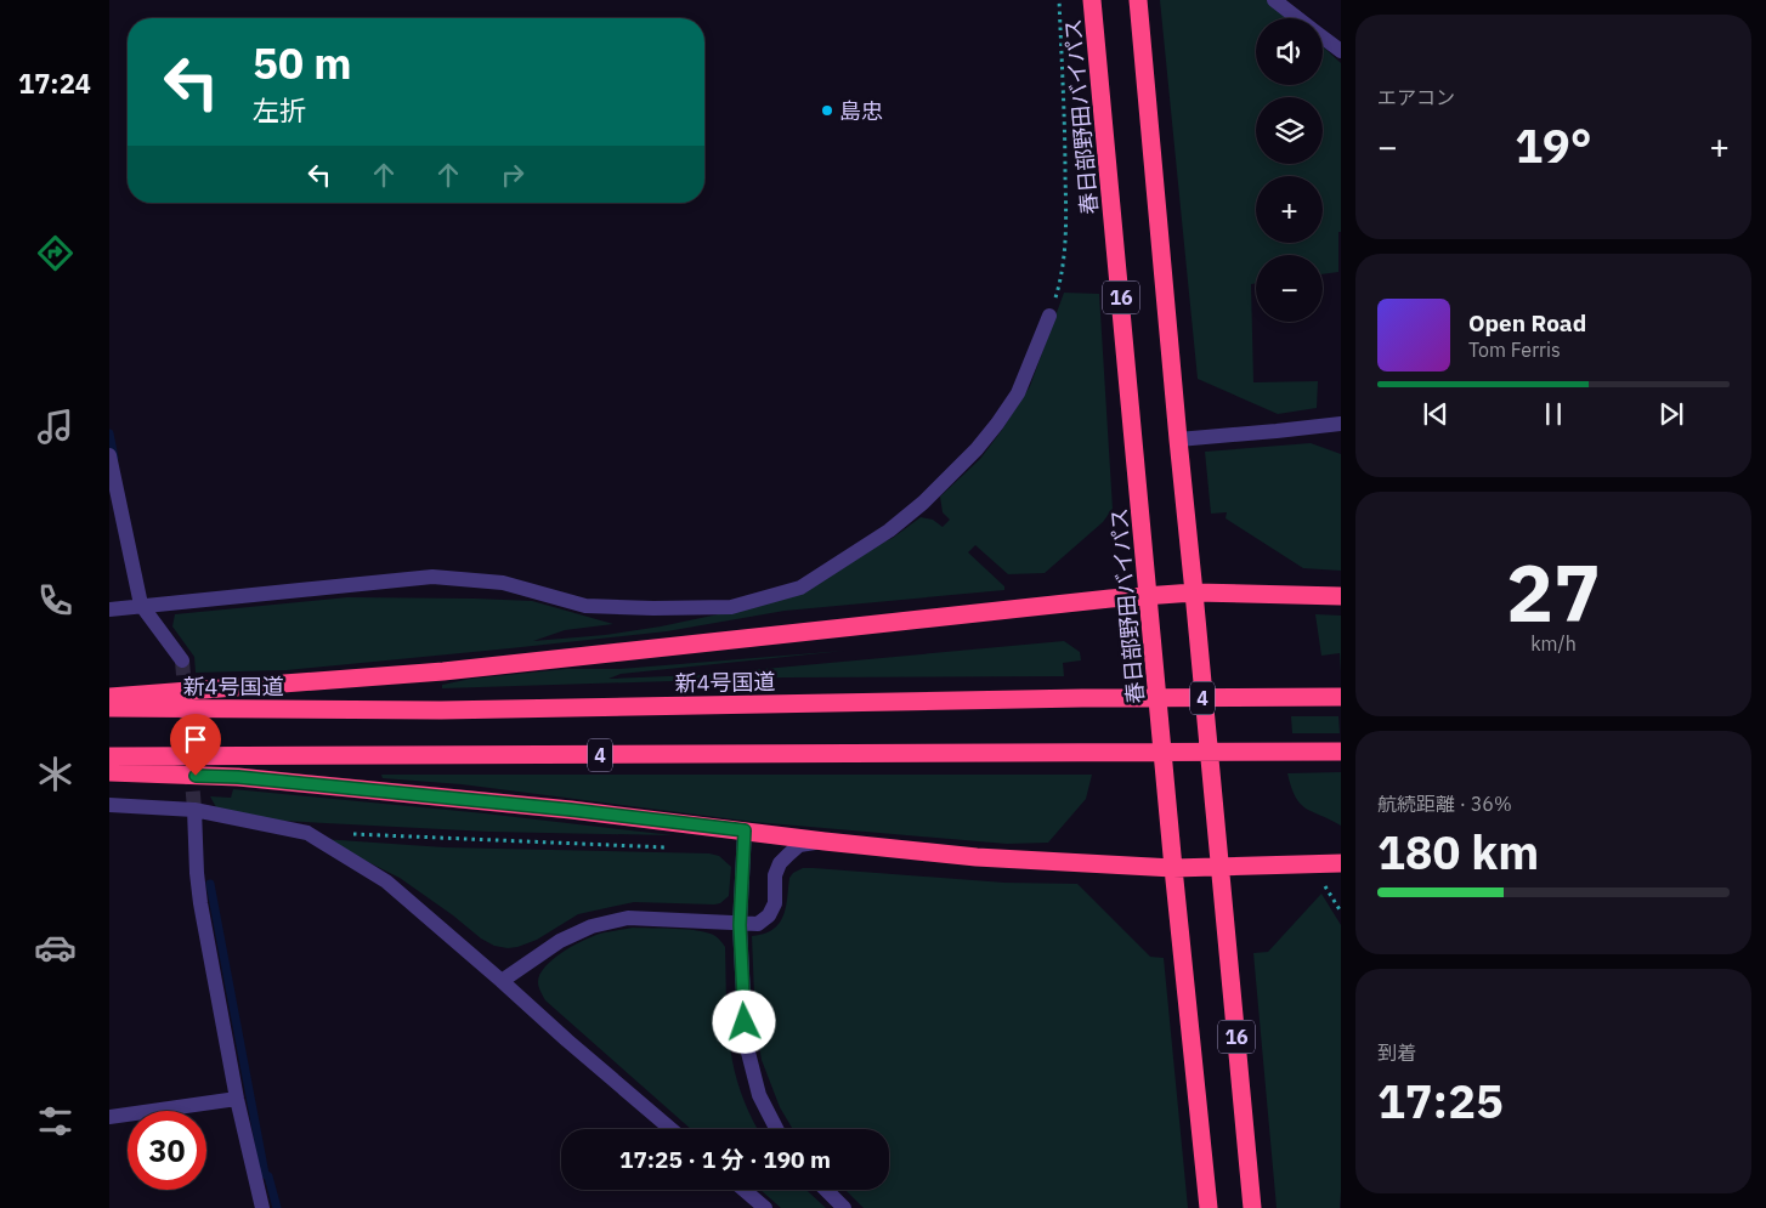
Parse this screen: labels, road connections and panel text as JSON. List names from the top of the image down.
{
  "streets": {
    "highway": [
      "春日部野田バイパス",
      "16",
      "新4号国道",
      "4"
    ]
  },
  "places": ["島忠"],
  "page": {
    "tabs": "17:24",
    "tile": [
      "エアコン",
      ["27", "km/h"],
      ["航続距離 · 36%", "180 km"],
      ["到着", "17:25"]
    ],
    "map_buttons": ["+", "−"],
    "turn": ["50 m", "左折"],
    "heat": ["−", "19°", "+"],
    "song": ["Open Road", "Tom Ferris"],
    "limit": "30",
    "trip": "17:25 · 1 分 · 190 m"
  }
}
